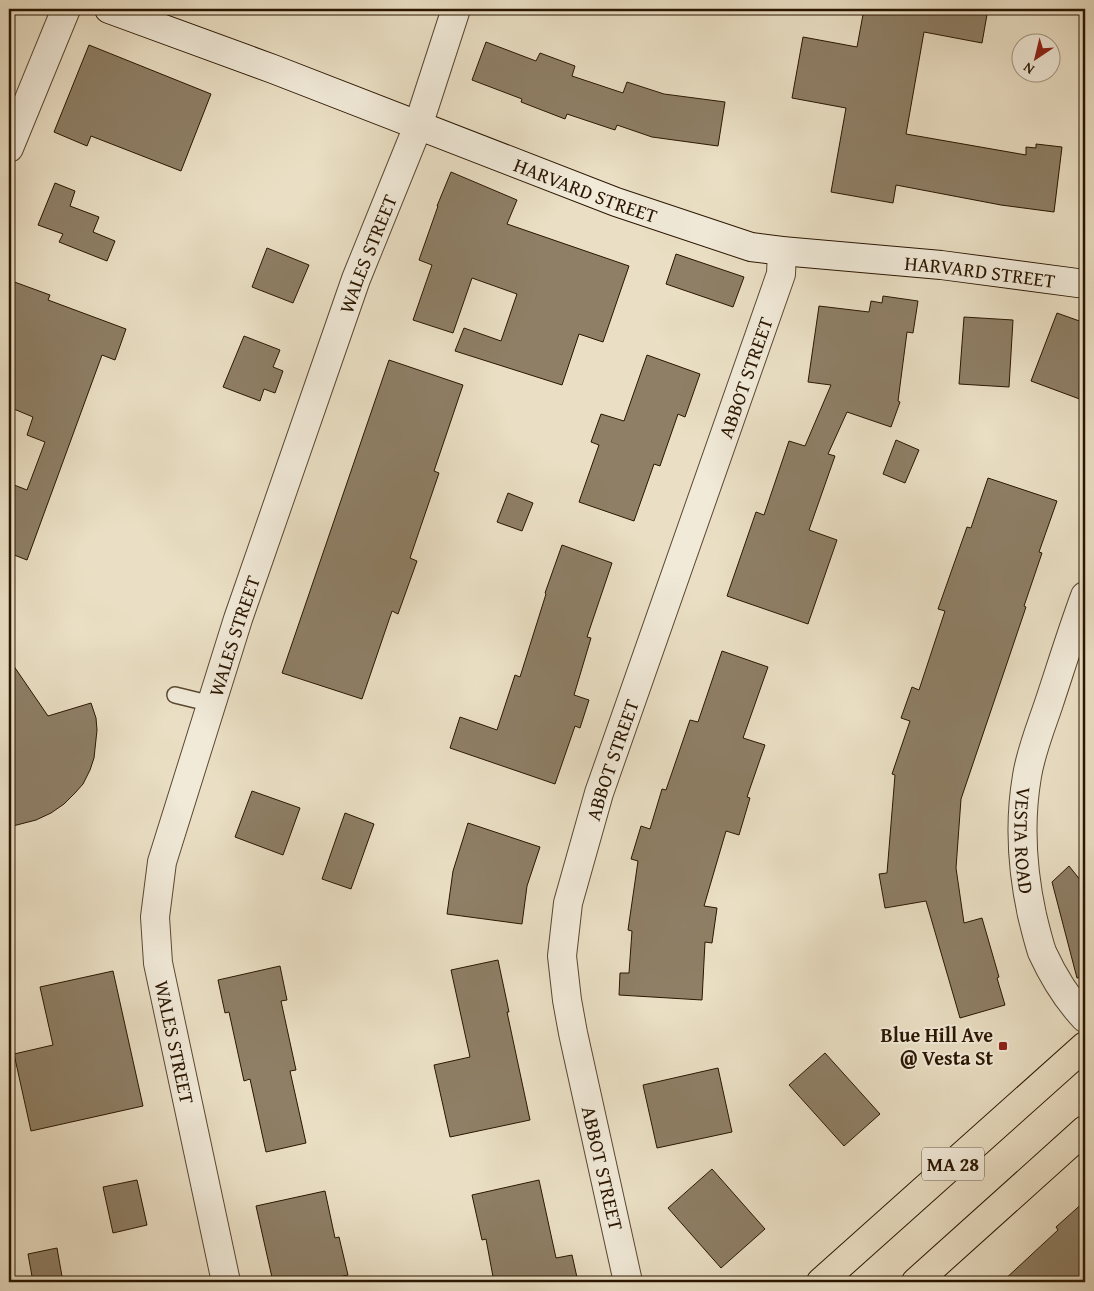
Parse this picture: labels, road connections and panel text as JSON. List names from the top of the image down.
{
  "streets": {
    "main road": ["MA 28"],
    "street": [
      "HARVARD STREET",
      "WALES STREET",
      "ABBOT STREET",
      "VESTA ROAD"
    ]
  },
  "crossings": [
    ["HARVARD STREET", "WALES STREET"],
    ["HARVARD STREET", "ABBOT STREET"]
  ],
  "places": {
    "transit": ["Blue Hill Ave @ Vesta St"]
  },
  "north": "bottom left"
}
